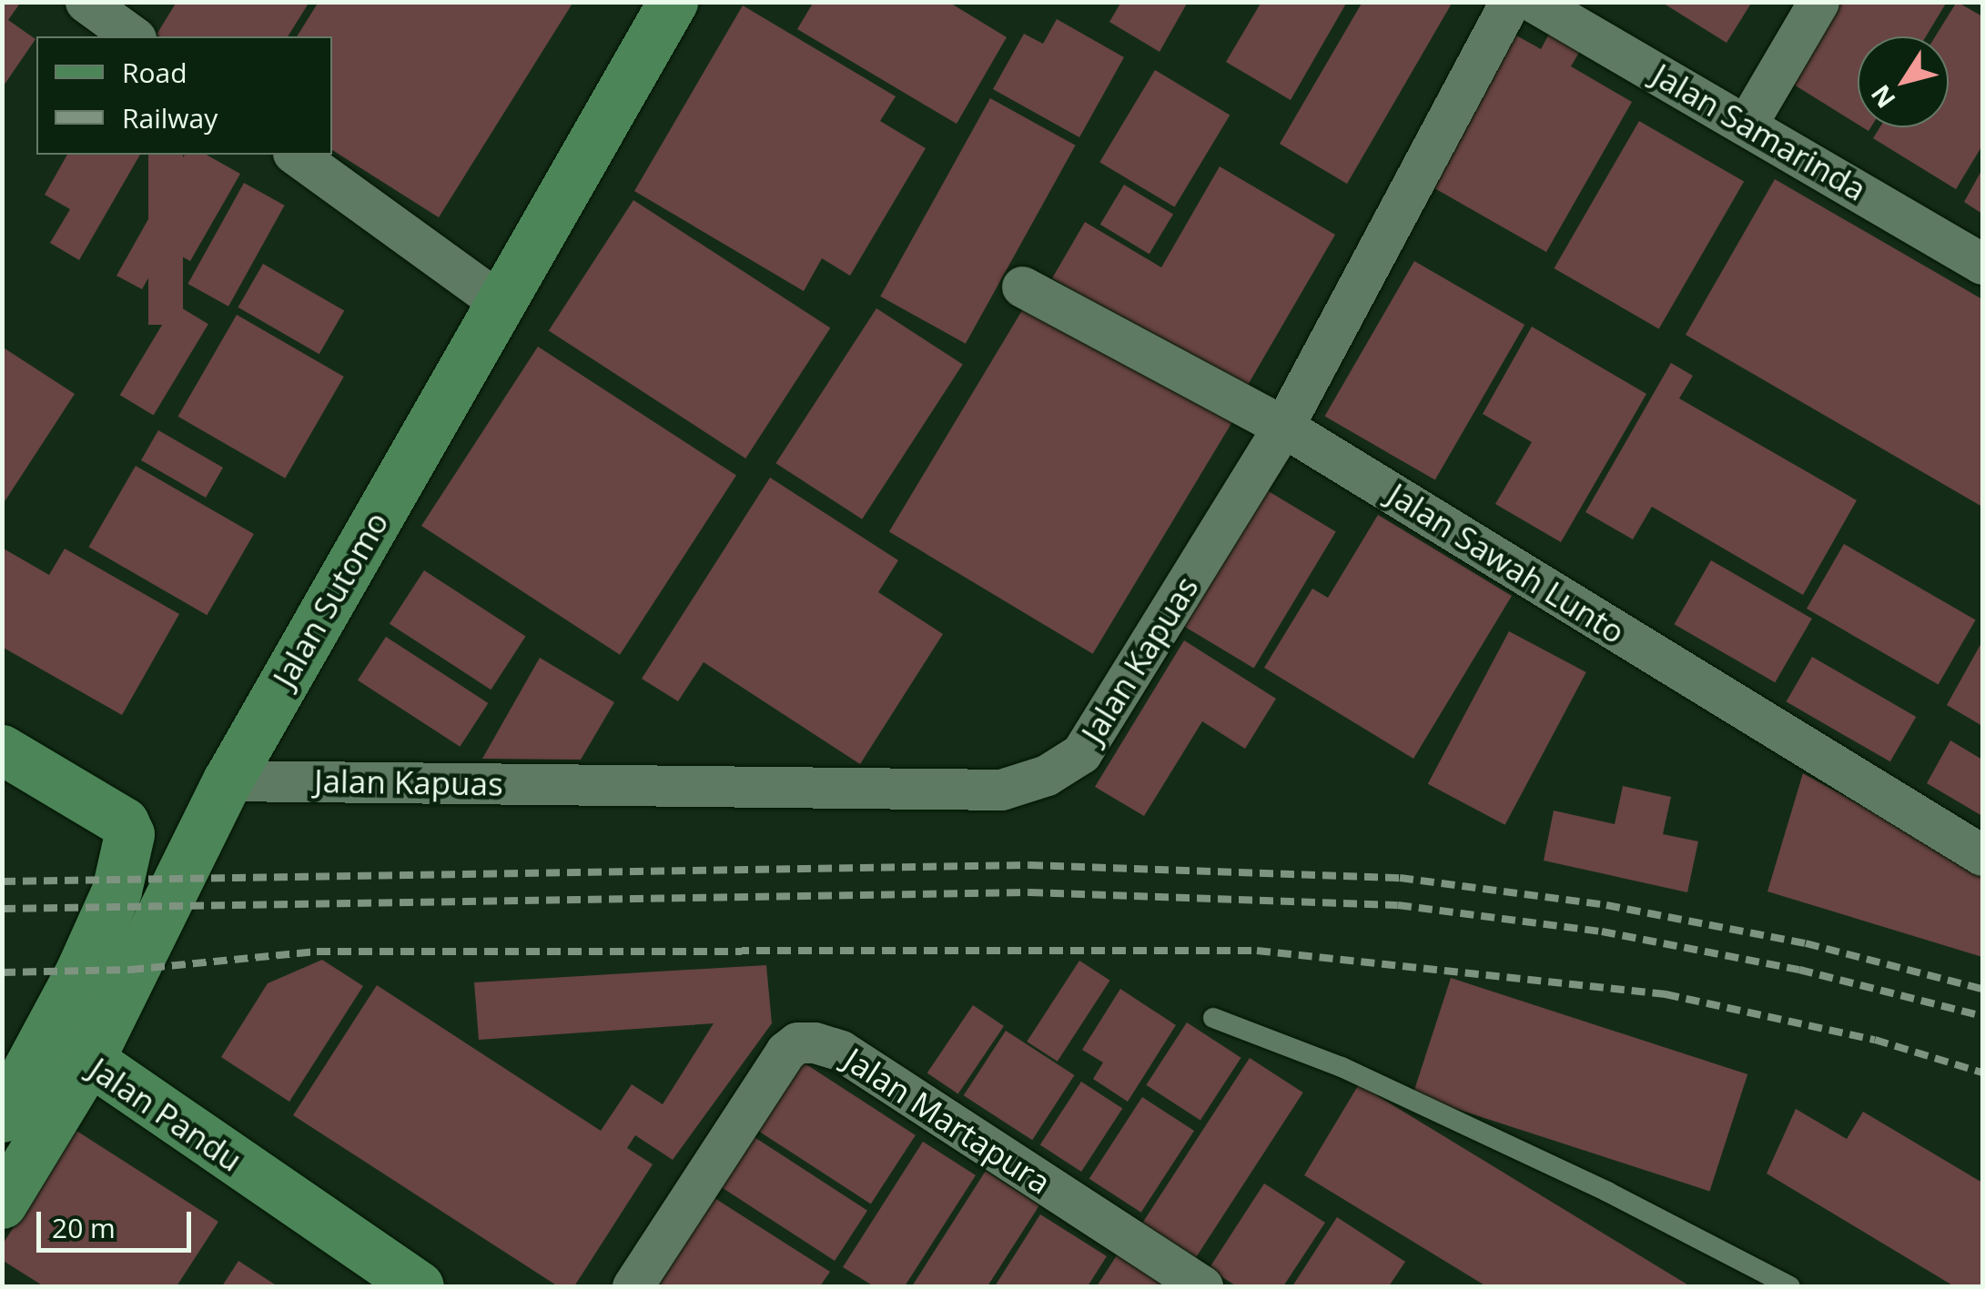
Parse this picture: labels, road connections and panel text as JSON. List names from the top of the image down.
{
  "streets": {
    "main road": ["Jalan Sutomo", "Jalan Pandu"],
    "street": [
      "Jalan Samarinda",
      "Jalan Sawah Lunto",
      "Jalan Kapuas",
      "Jalan Martapura"
    ]
  },
  "crossings": [
    ["Jalan Sawah Lunto", "Jalan Kapuas"],
    ["Jalan Sutomo", "Jalan Kapuas"],
    ["Jalan Sutomo", "Jalan Pandu"]
  ],
  "legend": ["Road", "Railway"],
  "scale_bar": "20 m",
  "north": "bottom left"
}
